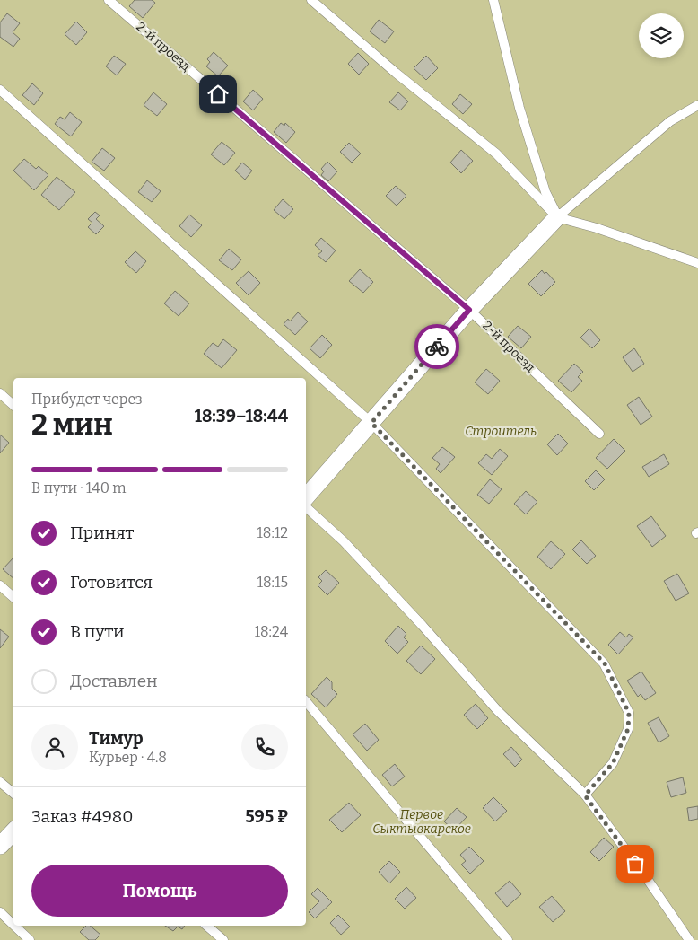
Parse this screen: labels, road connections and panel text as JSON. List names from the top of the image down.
{
  "streets": {
    "lane": ["2-й проезд"]
  },
  "parks": ["Строитель", "Первое Сыктывкарское"],
  "page": {
    "heading": ["2 мин", "Прибудет через", "18:39–18:44"],
    "panel": [
      "Тимур",
      "Курьер · 4.8",
      "Заказ #4980",
      "595 ₽"
    ],
    "bar": "В пути · 140 m",
    "list": [
      ["Принят", "18:12"],
      ["Готовится", "18:15"],
      ["В пути", "18:24"],
      "Доставлен"
    ],
    "buttons": "Помощь"
  }
}
